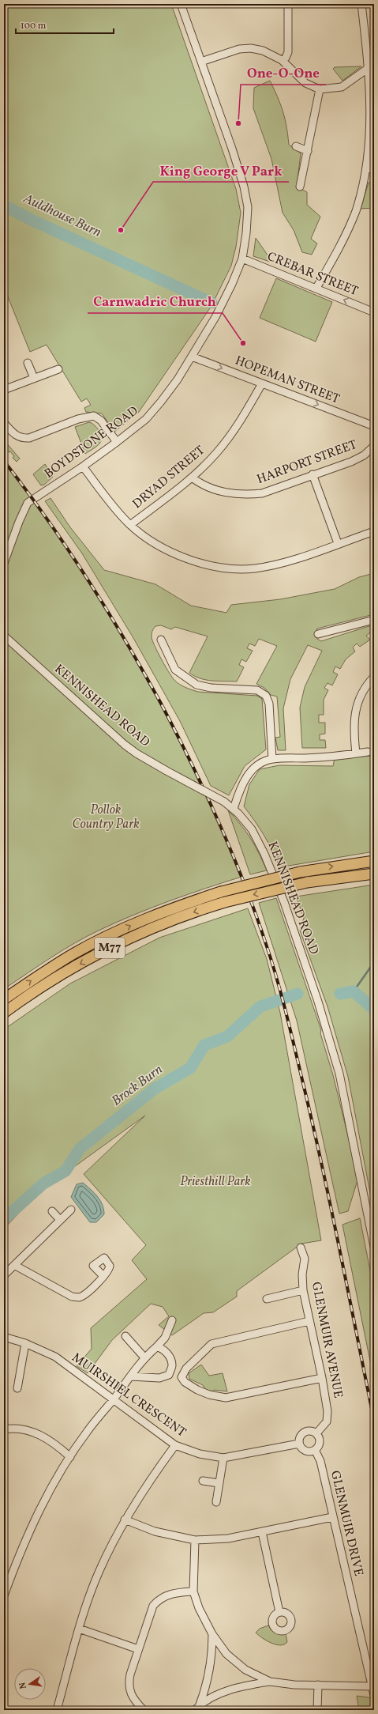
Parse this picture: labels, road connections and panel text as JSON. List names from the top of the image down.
{
  "streets": {
    "highway": ["M77"],
    "street": [
      "CREBAR STREET",
      "HOPEMAN STREET",
      "BOYDSTONE ROAD",
      "HARPORT STREET",
      "DRYAD STREET",
      "KENNISHEAD ROAD",
      "GLENMUIR AVENUE",
      "MUIRSHIEL CRESCENT",
      "GLENMUIR DRIVE"
    ]
  },
  "crossings": [
    ["CREBAR STREET", "BOYDSTONE ROAD"],
    ["HOPEMAN STREET", "BOYDSTONE ROAD"],
    ["HOPEMAN STREET", "DRYAD STREET"],
    ["HARPORT STREET", "DRYAD STREET"],
    ["GLENMUIR AVENUE", "MUIRSHIEL CRESCENT"],
    ["GLENMUIR AVENUE", "GLENMUIR DRIVE"],
    ["MUIRSHIEL CRESCENT", "GLENMUIR DRIVE"]
  ],
  "one_way": ["CREBAR STREET", "HOPEMAN STREET"],
  "water": ["Auldhouse Burn", "Brock Burn"],
  "parks": ["Pollok Country Park", "Priesthill Park"],
  "places": ["One-O-One", "King George V Park", "Carnwadric Church"],
  "scale_bar": "100 m",
  "north": "left"
}
